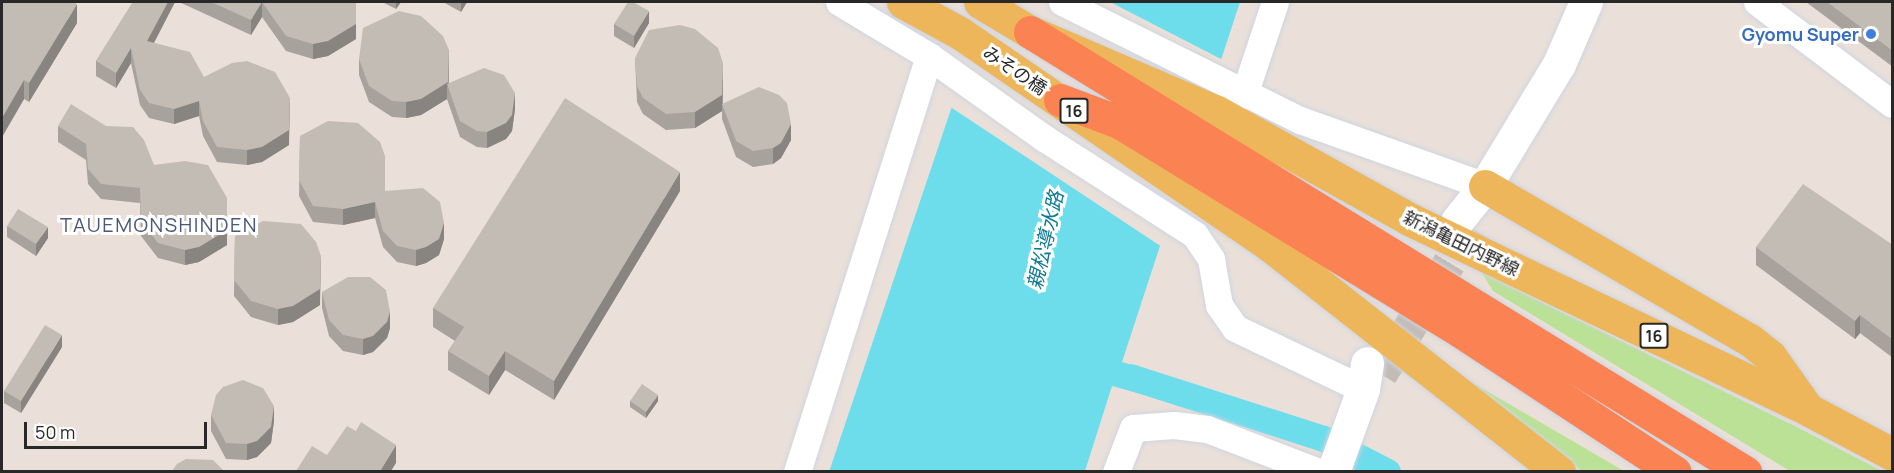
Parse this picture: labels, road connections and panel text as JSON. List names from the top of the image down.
{
  "streets": {
    "main road": ["みその橋", "16", "新潟亀田内野線"]
  },
  "districts": ["TAUEMONSHINDEN"],
  "water": ["親松導水路"],
  "places": ["Gyomu Super"],
  "scale_bar": "50 m"
}
